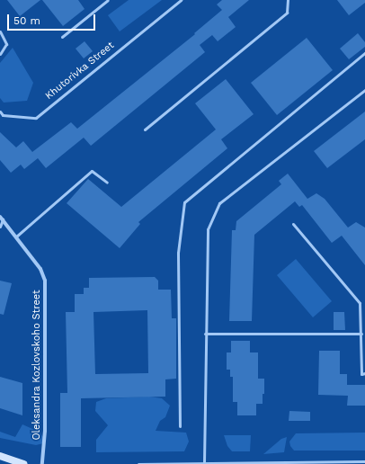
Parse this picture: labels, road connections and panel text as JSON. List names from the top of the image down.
{
  "streets": {
    "street": ["Oleksandra Kozlovskoho Street"],
    "lane": ["Khutorivka Street"]
  },
  "scale_bar": "50 m"
}
